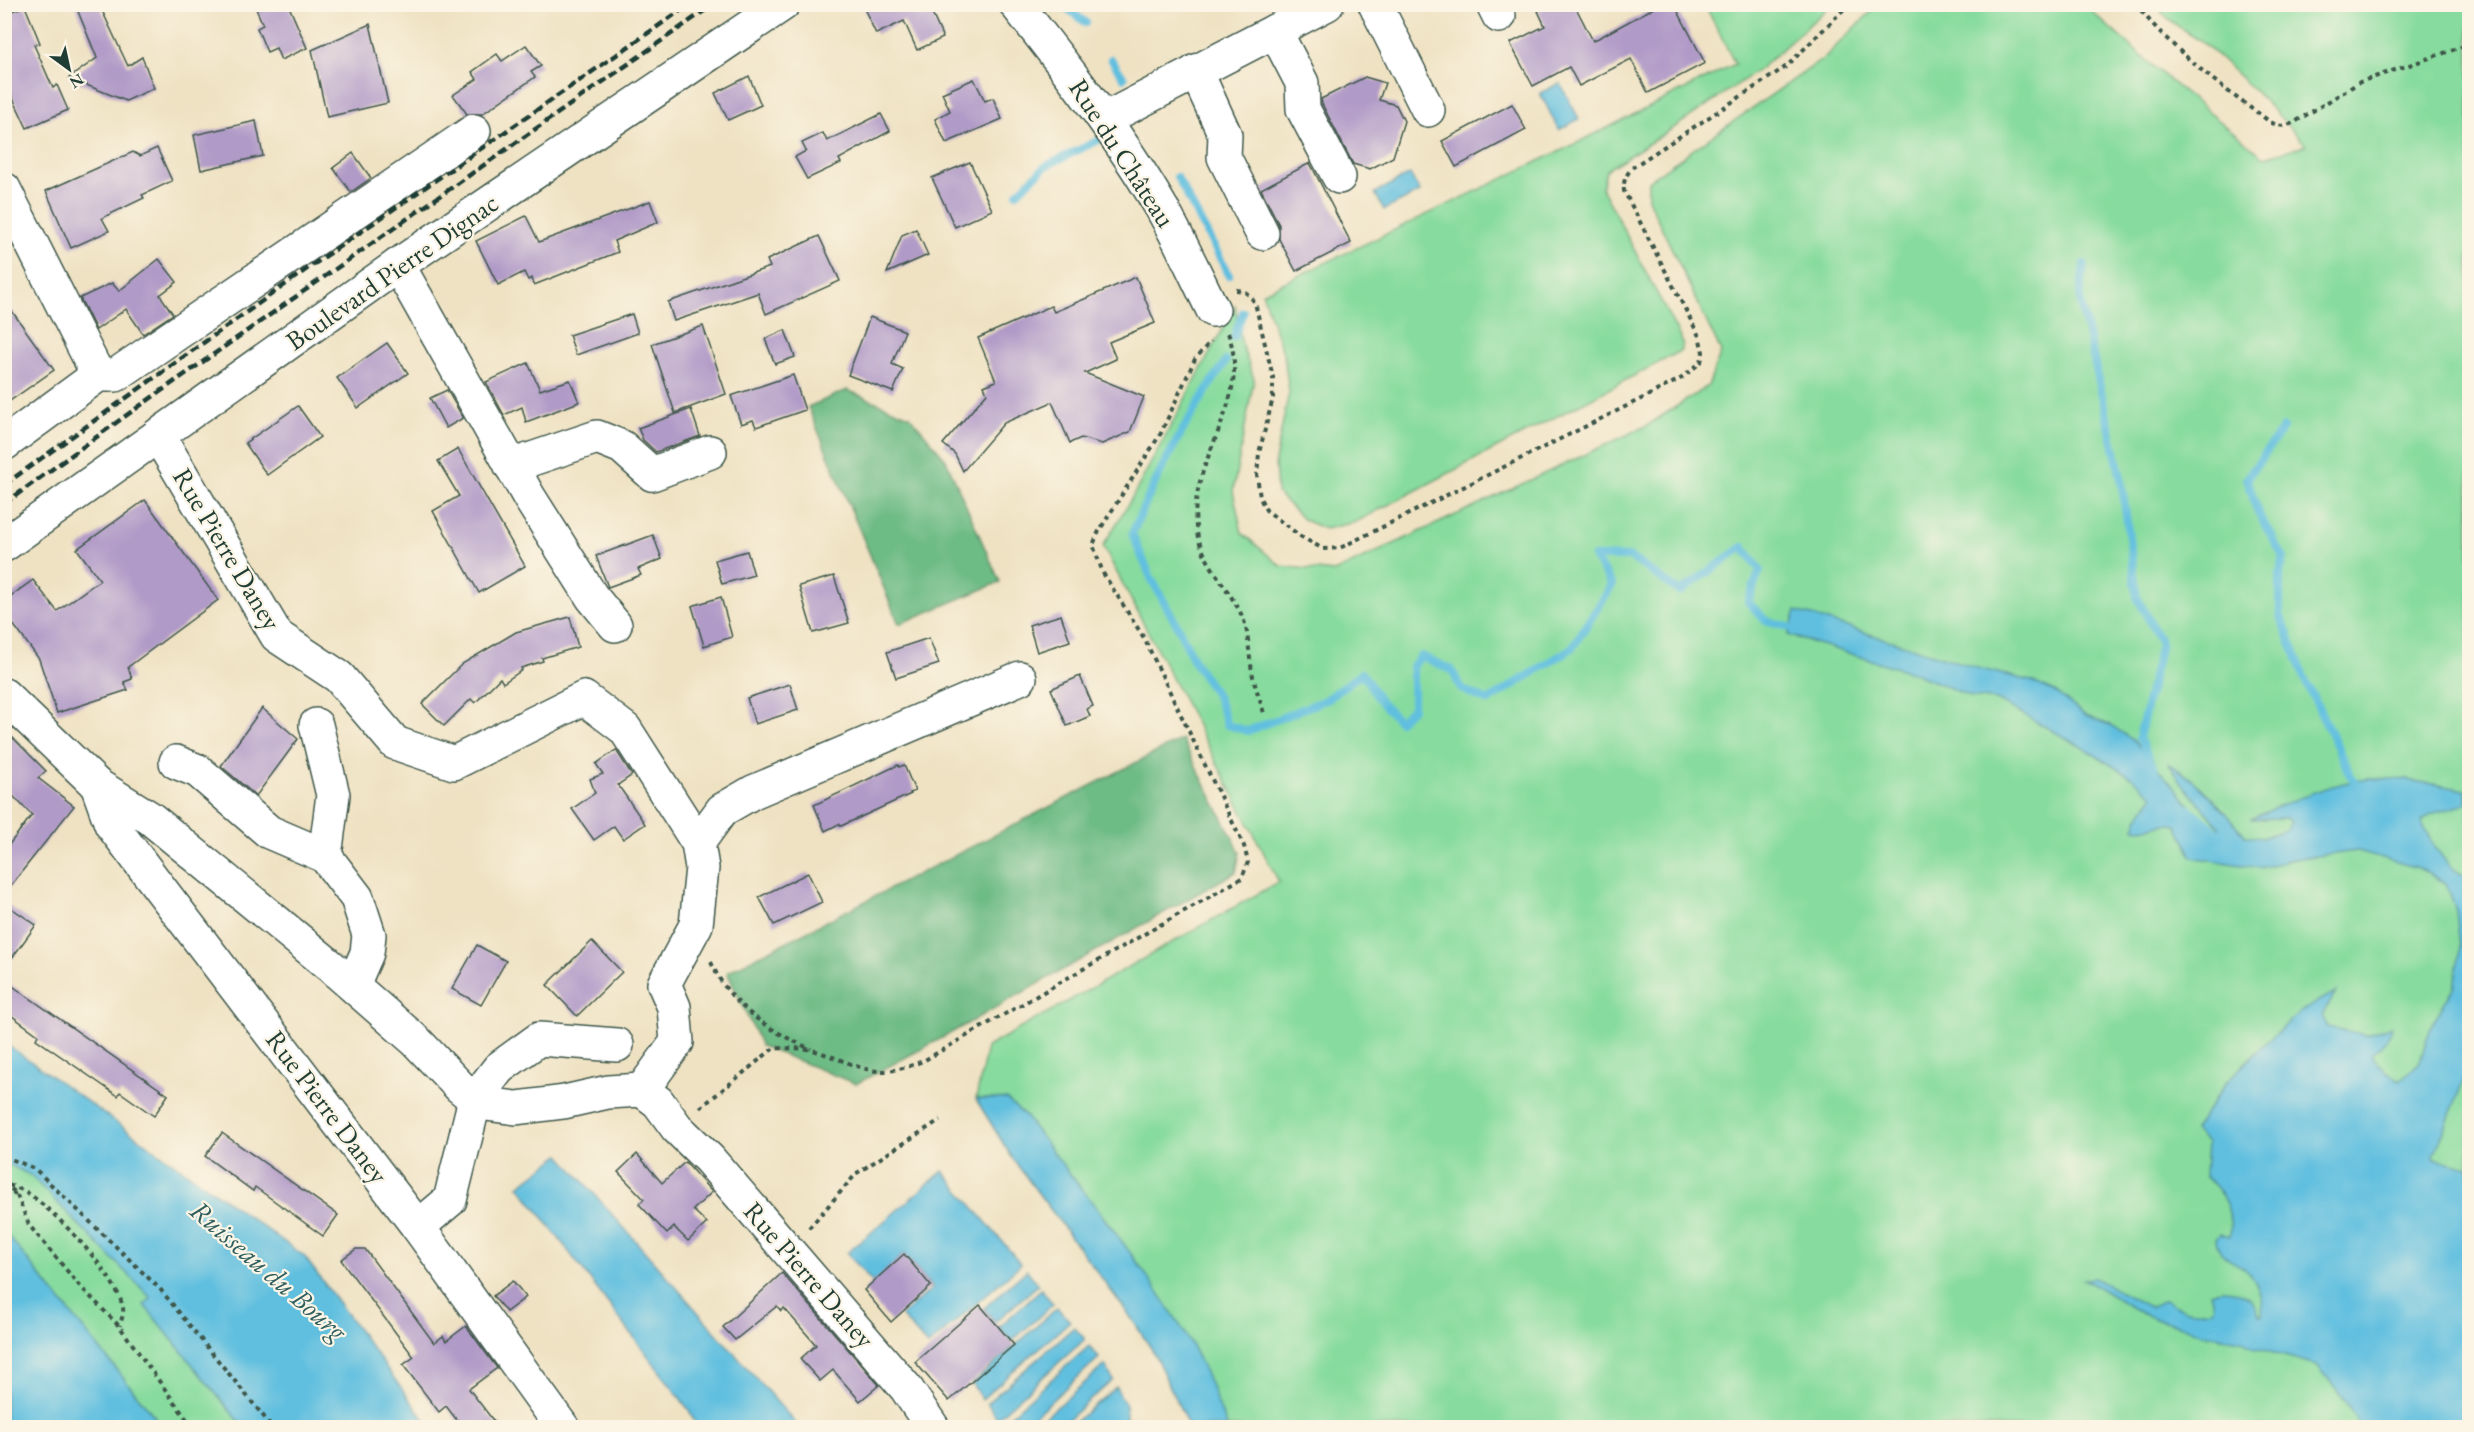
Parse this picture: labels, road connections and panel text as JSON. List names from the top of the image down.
{
  "streets": {
    "street": ["Rue du Château", "Boulevard Pierre Dignac", "Rue Pierre Daney"]
  },
  "crossings": [
    ["Boulevard Pierre Dignac", "Rue Pierre Daney"]
  ],
  "water": ["Ruisseau du Bourg"],
  "north": "bottom right"
}
